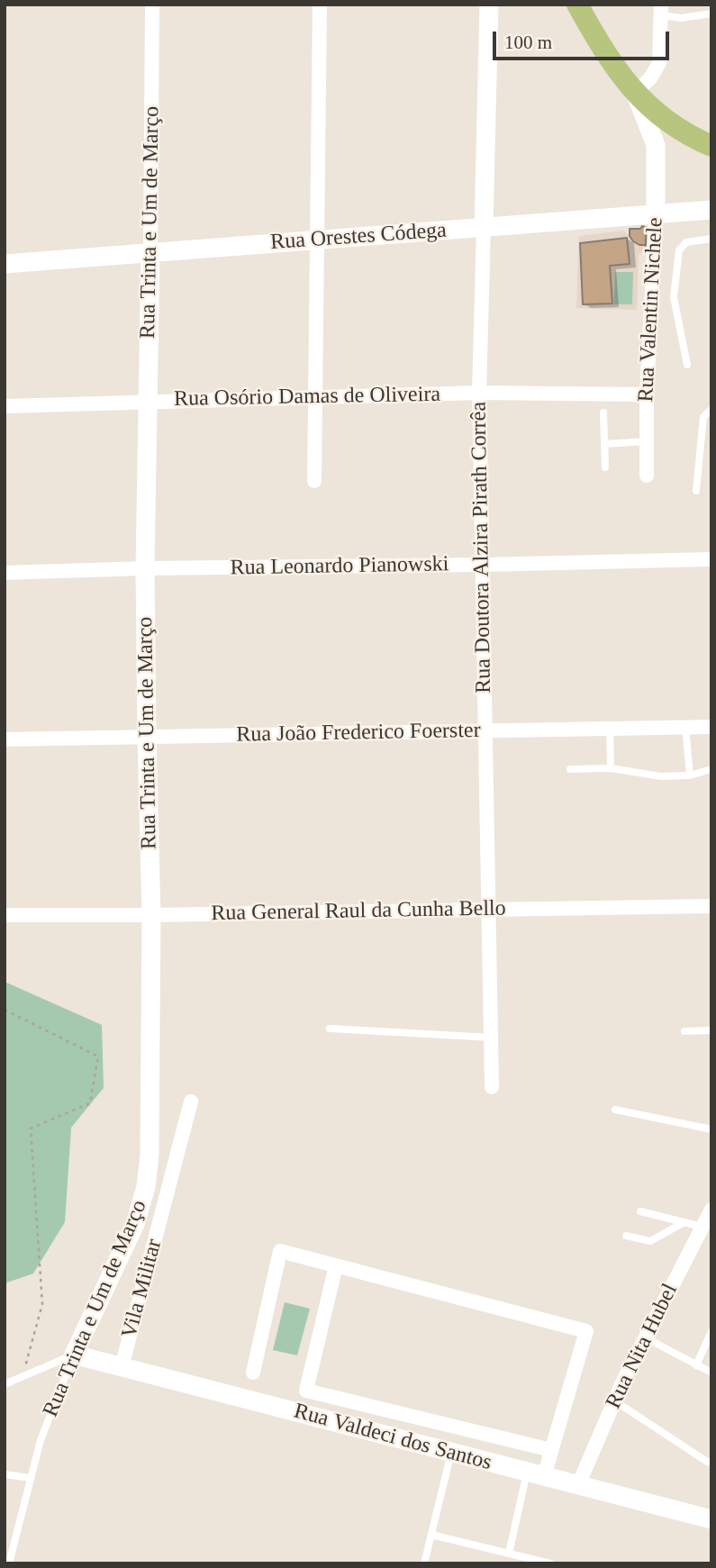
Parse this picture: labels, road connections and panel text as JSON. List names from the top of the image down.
{
  "streets": {
    "street": [
      "Rua Trinta e Um de Março",
      "Rua Orestes Códega",
      "Rua Valentin Nichele",
      "Rua Osório Damas de Oliveira",
      "Rua Doutora Alzira Pirath Corrêa",
      "Rua Leonardo Pianowski",
      "Rua João Frederico Foerster",
      "Rua General Raul da Cunha Bello",
      "Vila Militar",
      "Rua Nita Hubel",
      "Rua Valdeci dos Santos"
    ]
  },
  "crossings": [
    ["Rua Trinta e Um de Março", "Rua Orestes Códega"],
    ["Rua Trinta e Um de Março", "Rua Osório Damas de Oliveira"],
    ["Rua Trinta e Um de Março", "Rua Leonardo Pianowski"],
    ["Rua Trinta e Um de Março", "Rua João Frederico Foerster"],
    ["Rua Trinta e Um de Março", "Rua General Raul da Cunha Bello"],
    ["Rua Trinta e Um de Março", "Rua Valdeci dos Santos"],
    ["Rua Orestes Códega", "Rua Valentin Nichele"],
    ["Rua Orestes Códega", "Rua Doutora Alzira Pirath Corrêa"],
    ["Rua Valentin Nichele", "Rua Osório Damas de Oliveira"],
    ["Rua Osório Damas de Oliveira", "Rua Doutora Alzira Pirath Corrêa"],
    ["Rua Doutora Alzira Pirath Corrêa", "Rua Leonardo Pianowski"],
    ["Rua Doutora Alzira Pirath Corrêa", "Rua João Frederico Foerster"],
    ["Rua Doutora Alzira Pirath Corrêa", "Rua General Raul da Cunha Bello"],
    ["Vila Militar", "Rua Valdeci dos Santos"],
    ["Rua Nita Hubel", "Rua Valdeci dos Santos"]
  ],
  "scale_bar": "100 m"
}
